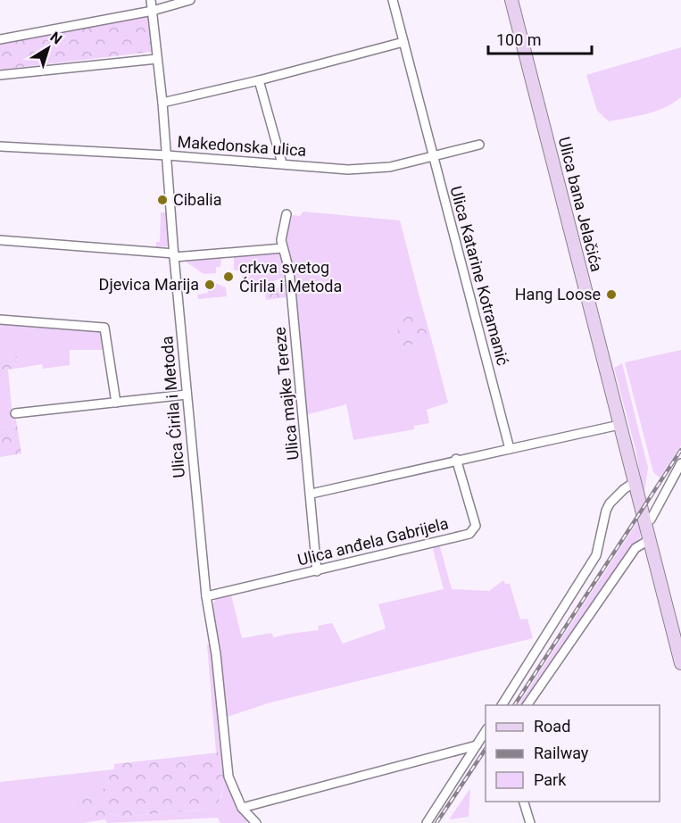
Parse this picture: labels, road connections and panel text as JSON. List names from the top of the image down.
{
  "streets": {
    "main road": ["Ulica bana Jelačića"],
    "street": [
      "Makedonska ulica",
      "Ulica Katarine Kotramanić",
      "Ulica majke Tereze",
      "Ulica Ćirila i Metoda",
      "Ulica anđela Gabrijela"
    ]
  },
  "crossings": [
    ["Makedonska ulica", "Ulica Katarine Kotramanić"],
    ["Makedonska ulica", "Ulica Ćirila i Metoda"],
    ["Ulica majke Tereze", "Ulica anđela Gabrijela"],
    ["Ulica Ćirila i Metoda", "Ulica anđela Gabrijela"]
  ],
  "places": [
    "Cibalia",
    "crkva svetog Ćirila i Metoda",
    "Djevica Marija",
    "Hang Loose"
  ],
  "legend": ["Road", "Railway", "Park"],
  "scale_bar": "100 m",
  "north": "top right"
}
